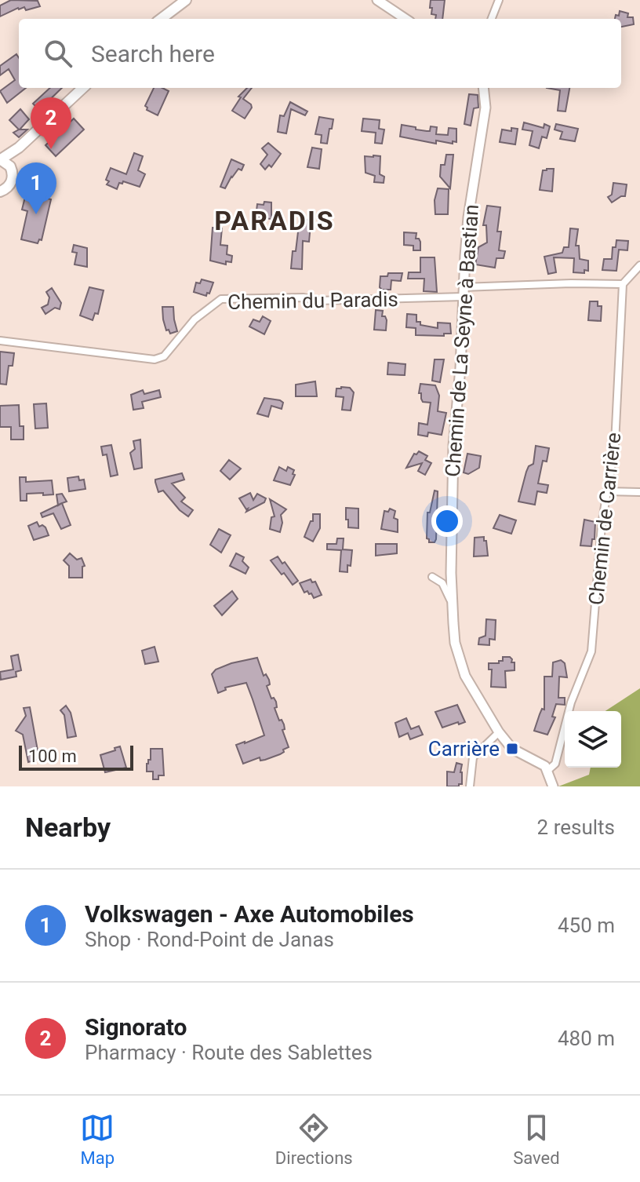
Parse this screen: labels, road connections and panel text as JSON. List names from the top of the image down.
{
  "streets": {
    "street": ["Chemin du Paradis", "Chemin de La Seyne à Bastian", "Chemin de Carrière"]
  },
  "crossings": [
    ["Chemin du Paradis", "Chemin de La Seyne à Bastian"],
    ["Chemin du Paradis", "Chemin de Carrière"],
    ["Chemin de La Seyne à Bastian", "Chemin de Carrière"]
  ],
  "districts": ["PARADIS"],
  "places": {
    "transit": ["Carrière"]
  },
  "scale_bar": "100 m",
  "page": {
    "search": "Search here",
    "pins": ["2", "1"],
    "scale": "100 m",
    "heading": ["Nearby", "2 results"],
    "list": [
      {
        "mark": "1",
        "name": "Volkswagen - Axe Automobiles",
        "note": "Shop · Rond-Point de Janas",
        "value": "450 m"
      },
      {
        "mark": "2",
        "name": "Signorato",
        "note": "Pharmacy · Route des Sablettes",
        "value": "480 m"
      }
    ],
    "nav": ["Map", "Directions", "Saved"]
  }
}
